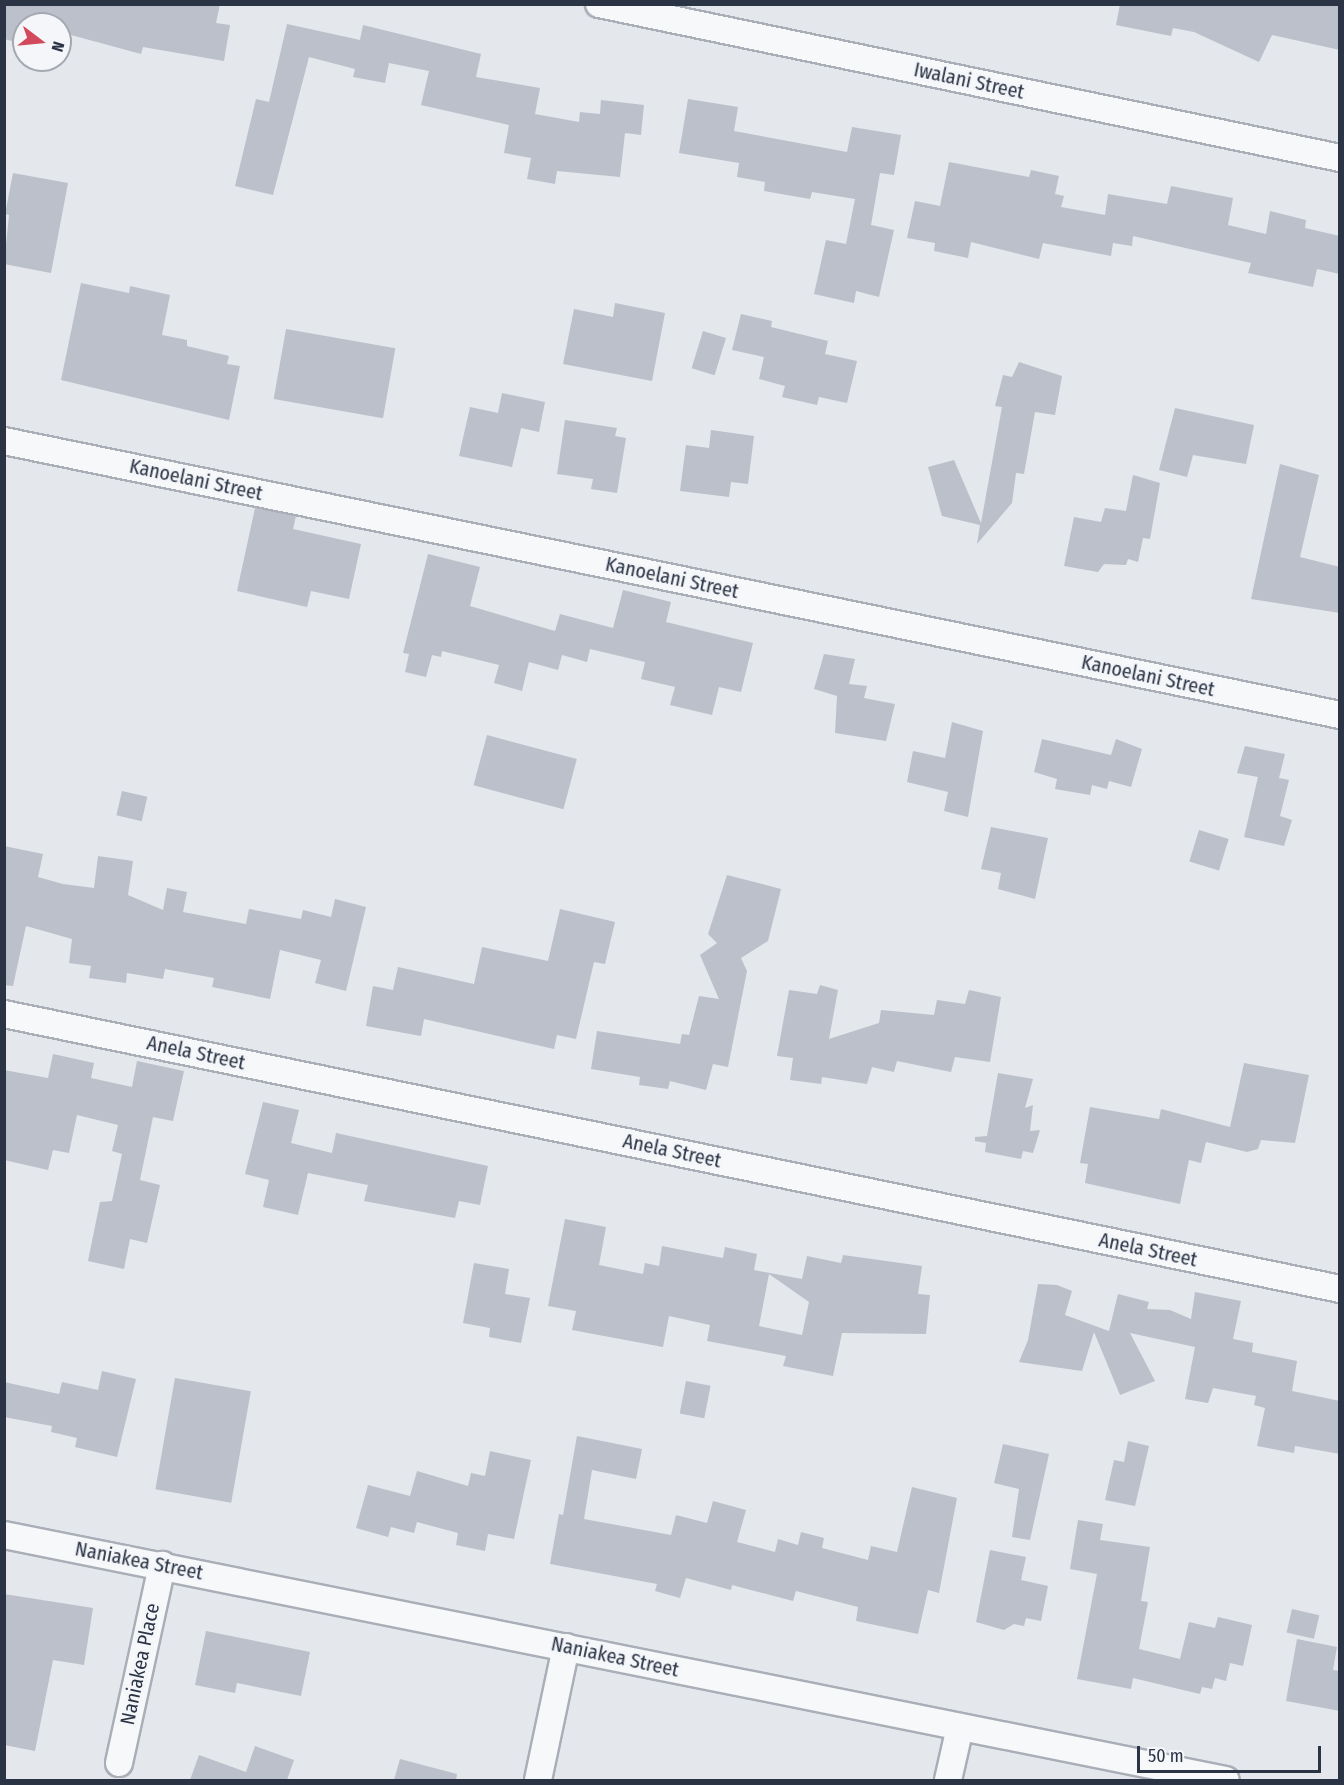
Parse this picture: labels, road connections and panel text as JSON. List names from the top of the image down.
{
  "streets": {
    "street": [
      "Iwalani Street",
      "Kanoelani Street",
      "Anela Street",
      "Naniakea Street",
      "Naniakea Place"
    ]
  },
  "crossings": [
    ["Naniakea Street", "Naniakea Place"]
  ],
  "scale_bar": "50 m",
  "north": "right"
}
